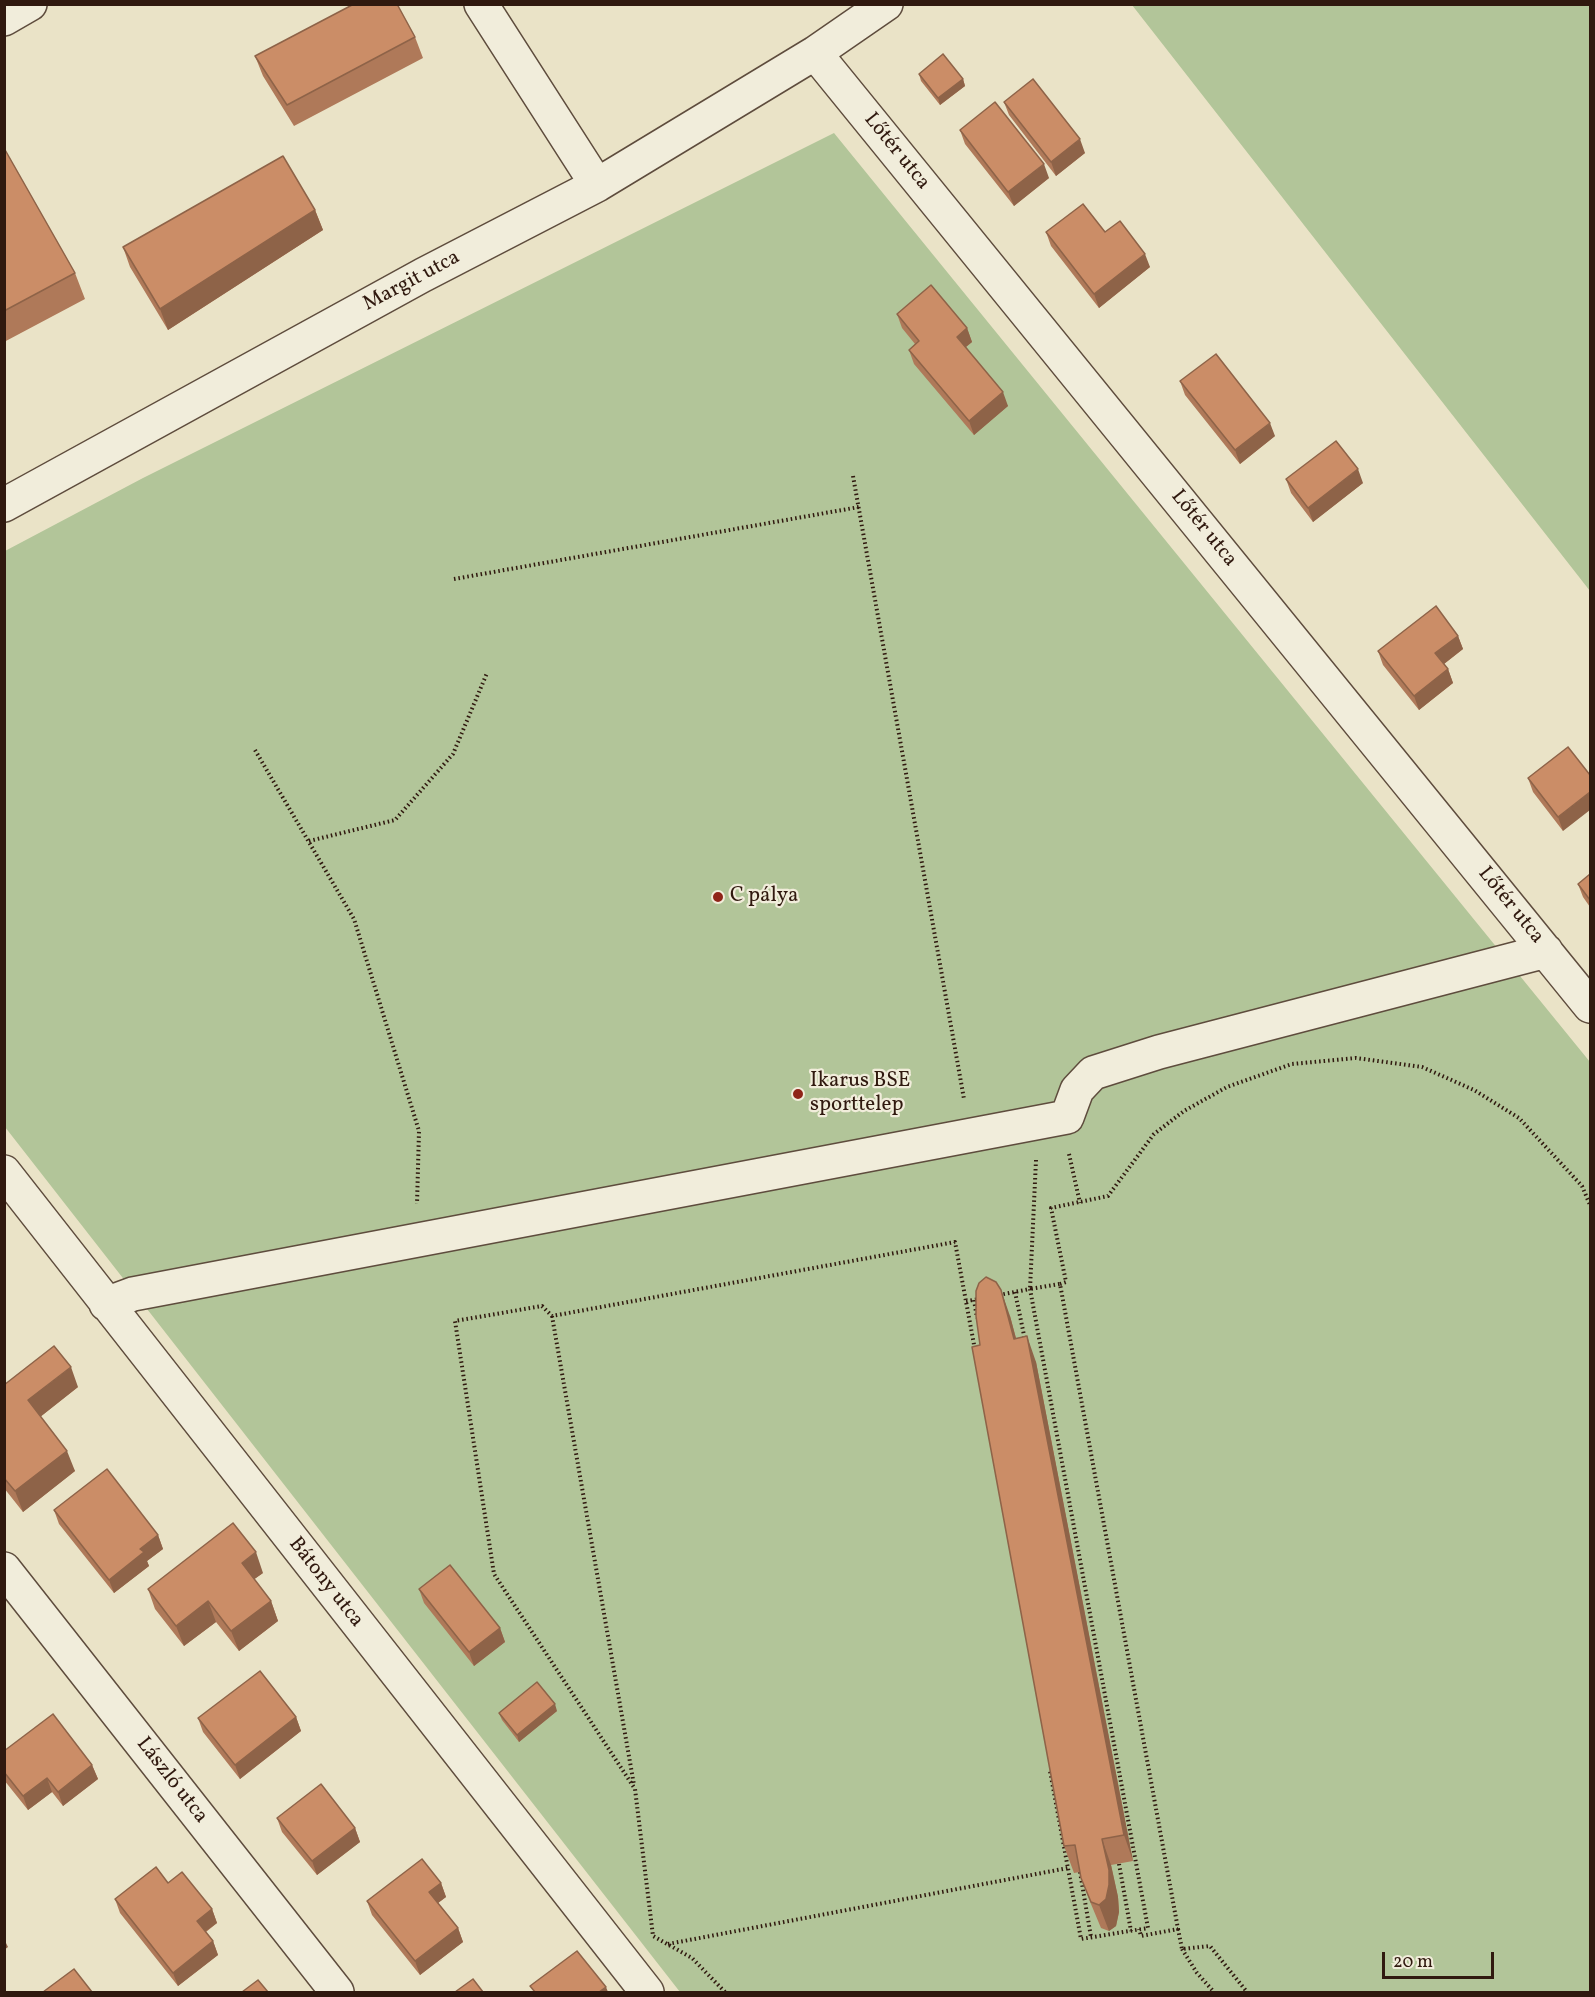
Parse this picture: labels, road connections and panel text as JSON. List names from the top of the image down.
{
  "streets": {
    "street": [
      "Lőtér utca",
      "Margit utca",
      "Bátony utca",
      "László utca"
    ]
  },
  "crossings": [
    ["Lőtér utca", "Margit utca"]
  ],
  "places": ["C pálya", "Ikarus BSE sporttelep"],
  "scale_bar": "20 m"
}
